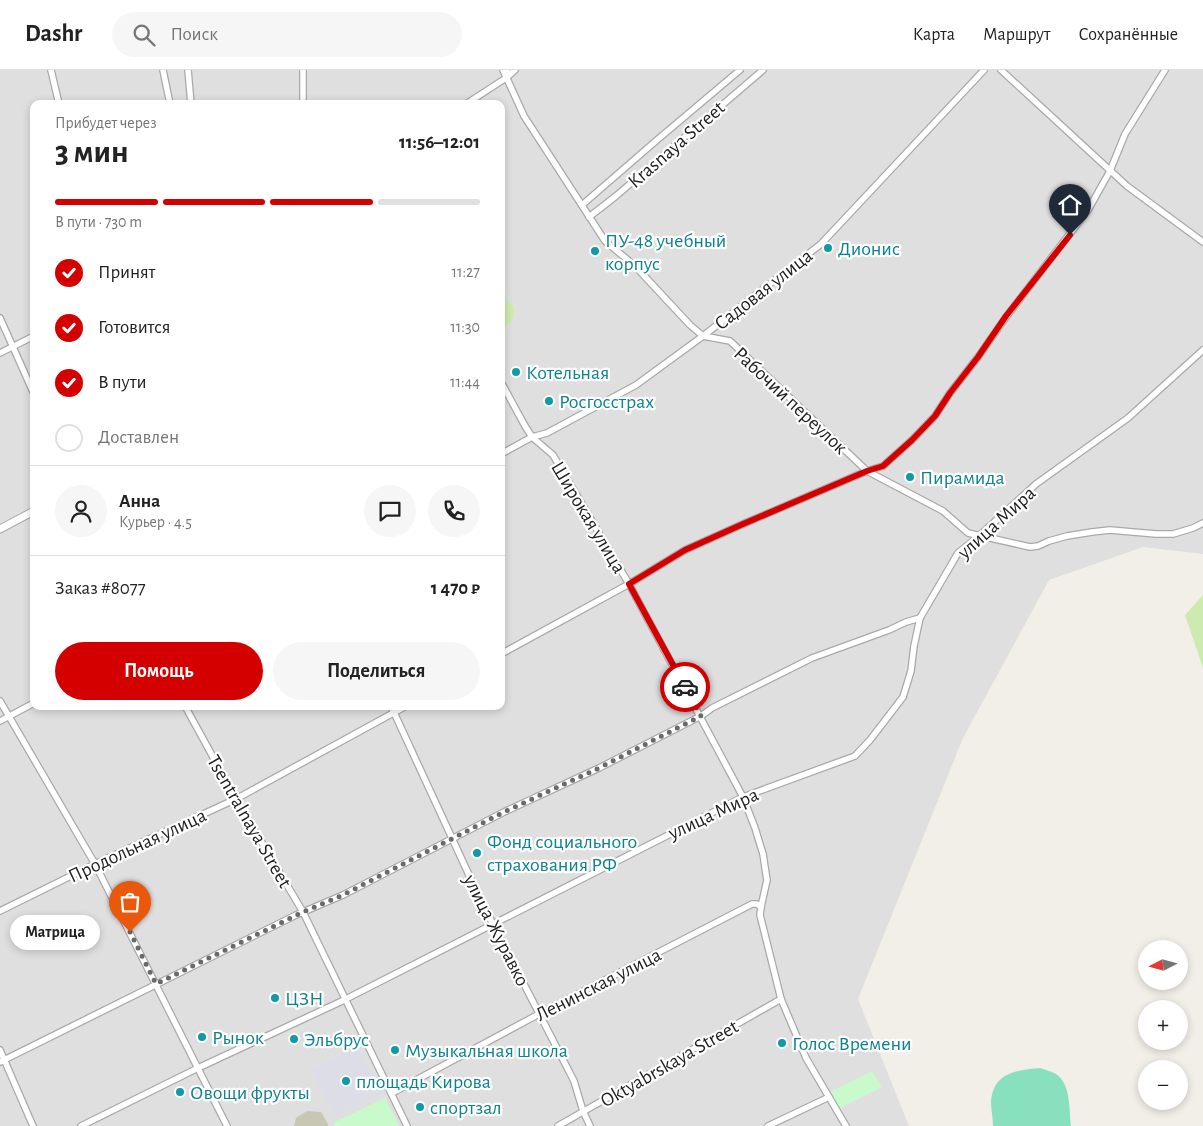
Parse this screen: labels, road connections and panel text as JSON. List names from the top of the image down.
{
  "streets": {
    "street": [
      "Krasnaya Street",
      "Садовая улица",
      "Рабочий переулок",
      "Широкая улица",
      "улица Мира",
      "Tsentralnaya Street",
      "Продольная улица",
      "улица Журавко",
      "Ленинская улица",
      "Oktyabrskaya Street"
    ]
  },
  "crossings": [
    ["Krasnaya Street", "Рабочий переулок"],
    ["Садовая улица", "Рабочий переулок"],
    ["Садовая улица", "Широкая улица"],
    ["Рабочий переулок", "улица Мира"],
    ["Широкая улица", "улица Мира"],
    ["Широкая улица", "Ленинская улица"],
    ["Широкая улица", "Oktyabrskaya Street"],
    ["улица Мира", "Tsentralnaya Street"],
    ["улица Мира", "улица Журавко"],
    ["Tsentralnaya Street", "Продольная улица"],
    ["Tsentralnaya Street", "Ленинская улица"],
    ["Продольная улица", "улица Журавко"],
    ["улица Журавко", "Ленинская улица"],
    ["улица Журавко", "Oktyabrskaya Street"]
  ],
  "places": [
    "Дионис",
    "ПУ-48 учебный корпус",
    "Котельная",
    "Росгосстрах",
    "Пирамида",
    "Фонд социального страхования РФ",
    "Матрица",
    "ЦЗН",
    "Рынок",
    "Эльбрус",
    "Голос Времени",
    "Музыкальная школа",
    "площадь Кирова",
    "Овощи фрукты",
    "спортзал"
  ],
  "north": "left",
  "page": {
    "header": "Dashr",
    "search": "Поиск",
    "nav": ["Карта", "Маршрут", "Сохранённые"],
    "heading": ["3 мин", "Прибудет через", "11:56–12:01"],
    "panel": [
      "Анна",
      "Курьер · 4.5",
      "Заказ #8077",
      "1 470 ₽"
    ],
    "bar": "В пути · 730 m",
    "list": [
      ["Принят", "11:27"],
      ["Готовится", "11:30"],
      ["В пути", "11:44"],
      "Доставлен"
    ],
    "buttons": ["Помощь", "Поделиться"],
    "bubble": "Матрица",
    "map_buttons": ["+", "−"]
  }
}
